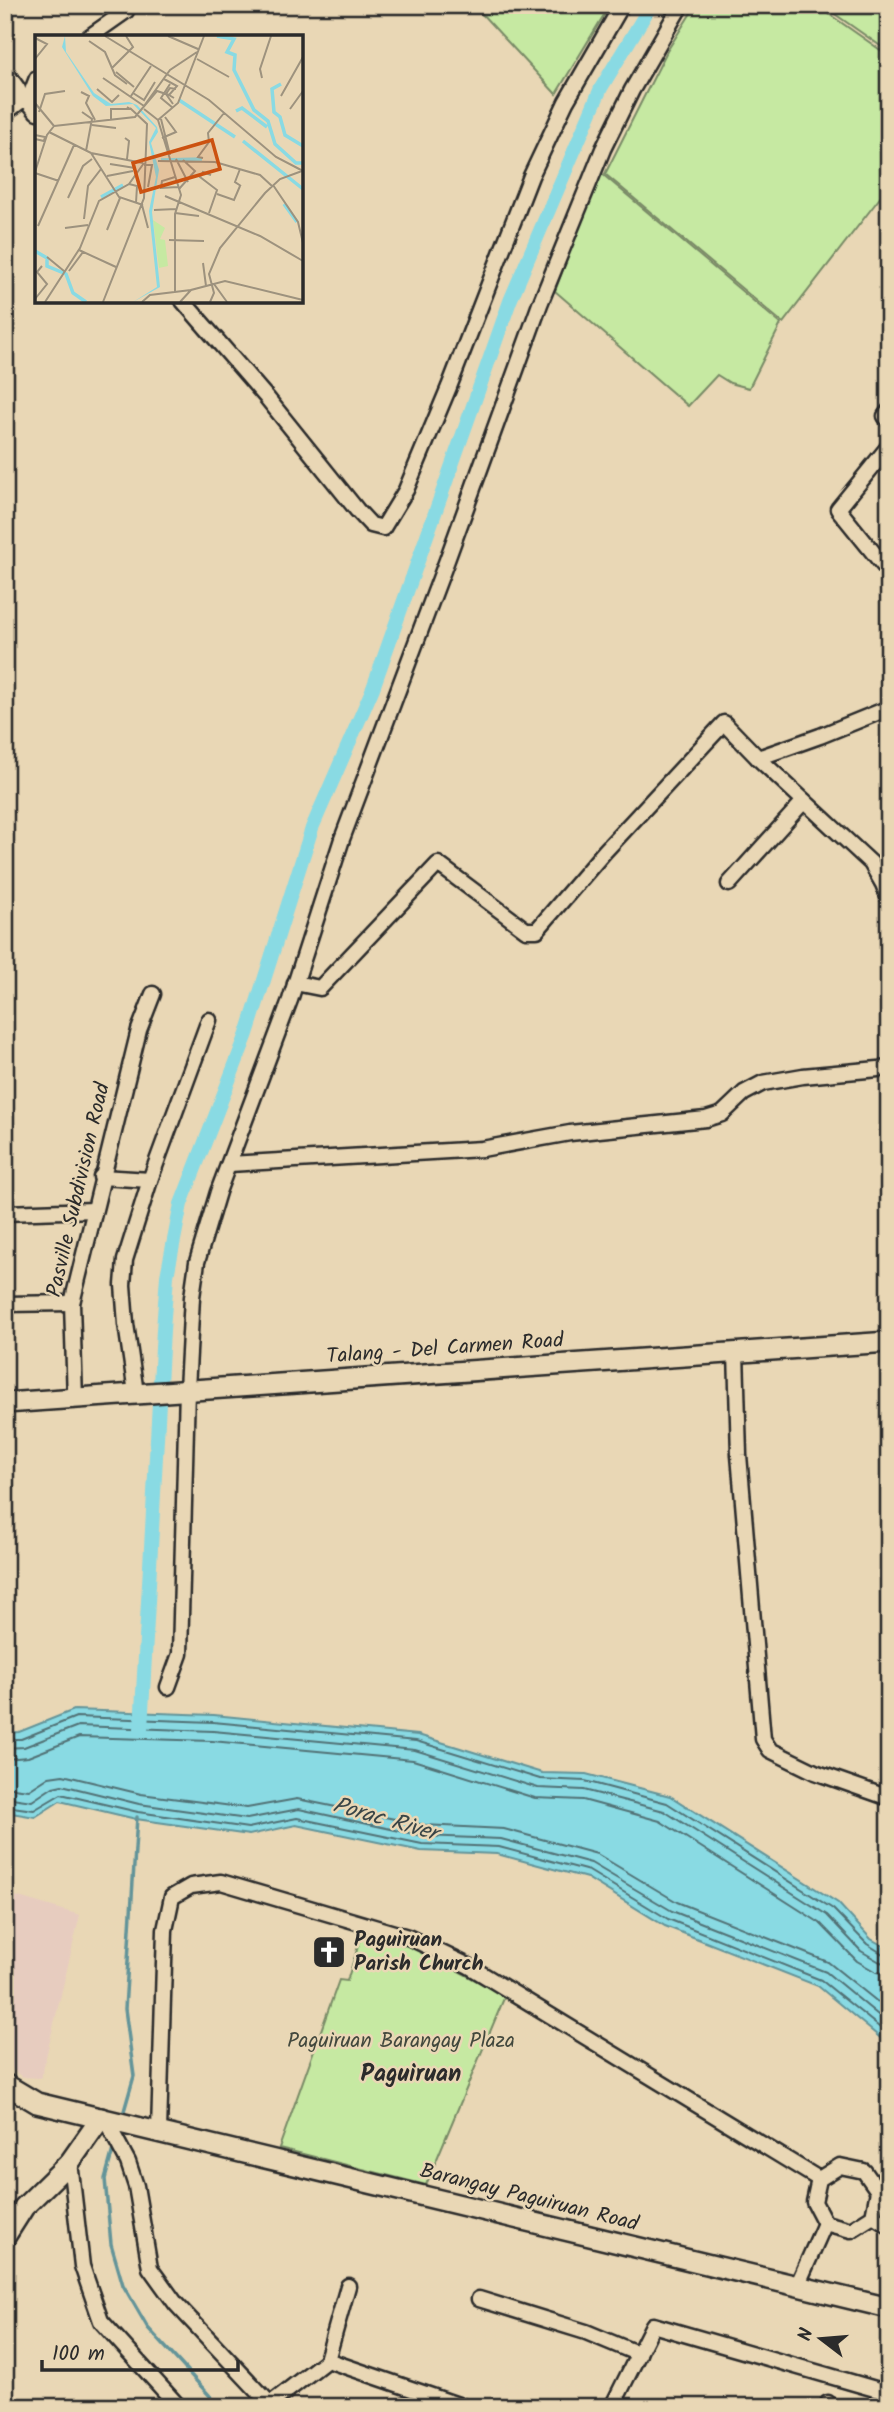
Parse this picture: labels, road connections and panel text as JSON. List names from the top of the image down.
{
  "streets": {
    "street": ["Pasville Subdivision Road", "Talang - Del Carmen Road", "Barangay Paguiruan Road"]
  },
  "crossings": [
    ["Pasville Subdivision Road", "Talang - Del Carmen Road"]
  ],
  "districts": ["Paguiruan"],
  "water": ["Porac River"],
  "parks": ["Paguiruan Barangay Plaza"],
  "places": {
    "church": ["Paguiruan Parish Church"]
  },
  "scale_bar": "100 m",
  "north": "left"
}
